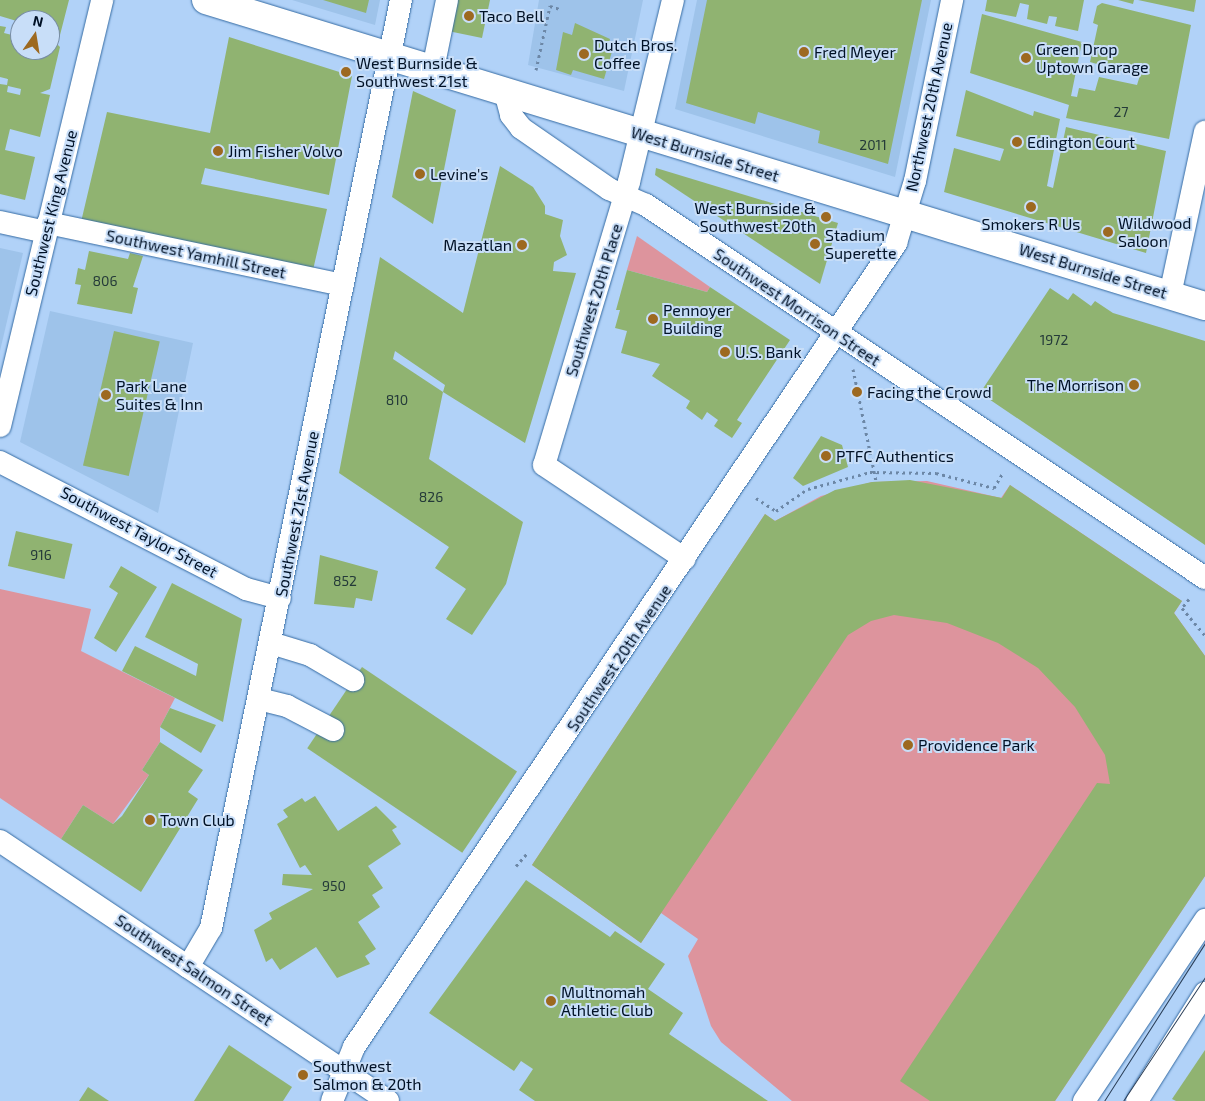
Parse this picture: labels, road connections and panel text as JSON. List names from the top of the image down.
{
  "streets": {
    "main road": ["West Burnside Street"],
    "street": [
      "Northwest 20th Avenue",
      "Southwest King Avenue",
      "Southwest Yamhill Street",
      "Southwest 20th Place",
      "Southwest Morrison Street",
      "Southwest 21st Avenue",
      "Southwest Taylor Street",
      "Southwest 20th Avenue",
      "Southwest Salmon Street"
    ]
  },
  "crossings": [
    ["Northwest 20th Avenue", "West Burnside Street"],
    ["Northwest 20th Avenue", "Southwest 20th Avenue"],
    ["West Burnside Street", "Southwest 20th Place"],
    ["West Burnside Street", "Southwest Morrison Street"],
    ["West Burnside Street", "Southwest 21st Avenue"],
    ["West Burnside Street", "Southwest 20th Avenue"],
    ["Southwest King Avenue", "Southwest Yamhill Street"],
    ["Southwest Yamhill Street", "Southwest 21st Avenue"],
    ["Southwest 20th Place", "Southwest Morrison Street"],
    ["Southwest 20th Place", "Southwest 20th Avenue"],
    ["Southwest Morrison Street", "Southwest 20th Avenue"],
    ["Southwest 21st Avenue", "Southwest Taylor Street"],
    ["Southwest 21st Avenue", "Southwest Salmon Street"],
    ["Southwest 20th Avenue", "Southwest Salmon Street"]
  ],
  "places": [
    "Taco Bell",
    "Fred Meyer",
    "Dutch Bros. Coffee",
    "Green Drop Uptown Garage",
    "West Burnside & Southwest 21st",
    "Edington Court",
    "Jim Fisher Volvo",
    "Levine's",
    "Smokers R Us",
    "West Burnside & Southwest 20th",
    "Wildwood Saloon",
    "Stadium Superette",
    "Mazatlan",
    "Pennoyer Building",
    "U.S. Bank",
    "The Morrison",
    "Facing the Crowd",
    "Park Lane Suites & Inn",
    "PTFC Authentics",
    "Providence Park",
    "Town Club",
    "Multnomah Athletic Club",
    "Southwest Salmon & 20th"
  ],
  "house_numbers": [
    "27",
    "2011",
    "806",
    "1972",
    "810",
    "826",
    "916",
    "852",
    "950"
  ],
  "north": "top"
}
